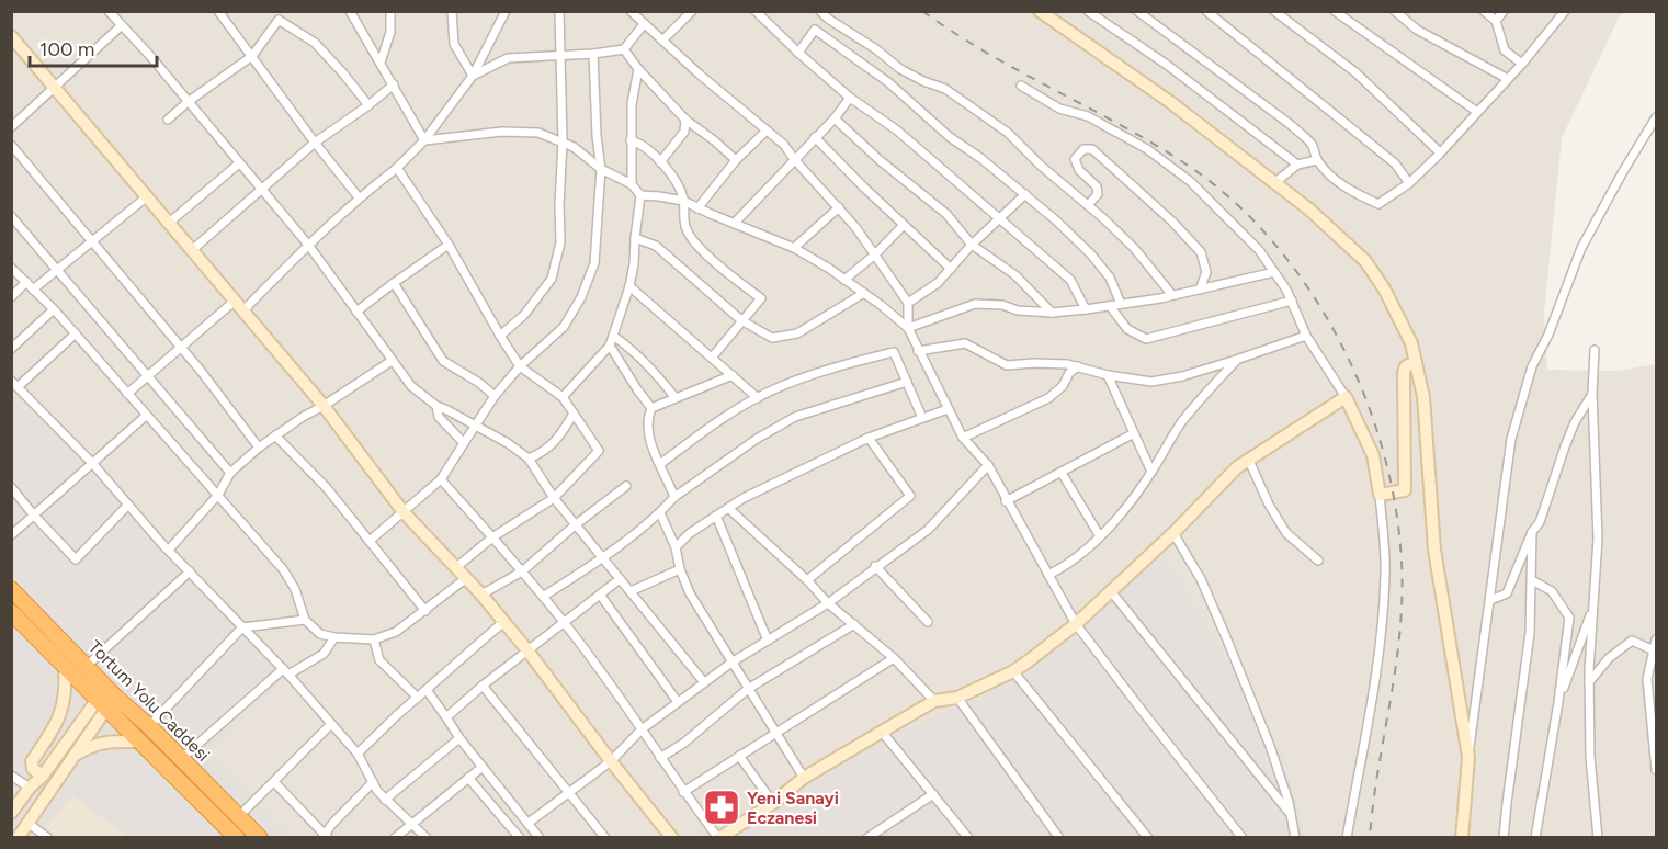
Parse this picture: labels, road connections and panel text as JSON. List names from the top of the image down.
{
  "streets": {
    "highway": ["Tortum Yolu Caddesi"]
  },
  "places": {
    "pharmacy": ["Yeni Sanayi Eczanesi"]
  },
  "scale_bar": "100 m"
}
